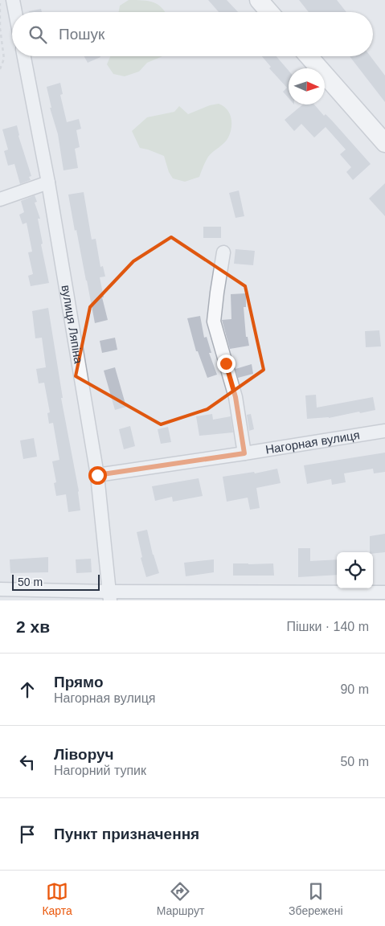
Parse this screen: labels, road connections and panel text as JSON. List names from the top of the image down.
{
  "streets": {
    "street": ["вулиця Ляпіна", "Нагорная вулиця"]
  },
  "crossings": [
    ["вулиця Ляпіна", "Нагорная вулиця"]
  ],
  "scale_bar": "50 m",
  "north": "right",
  "page": {
    "search": "Пошук",
    "scale": "50 m",
    "heading": ["2 хв", "Пішки · 140 m"],
    "list": [
      ["Прямо", "Нагорная вулиця", "90 m"],
      ["Ліворуч", "Нагорний тупик", "50 m"],
      "Пункт призначення"
    ],
    "nav": ["Карта", "Маршрут", "Збережені"]
  }
}
